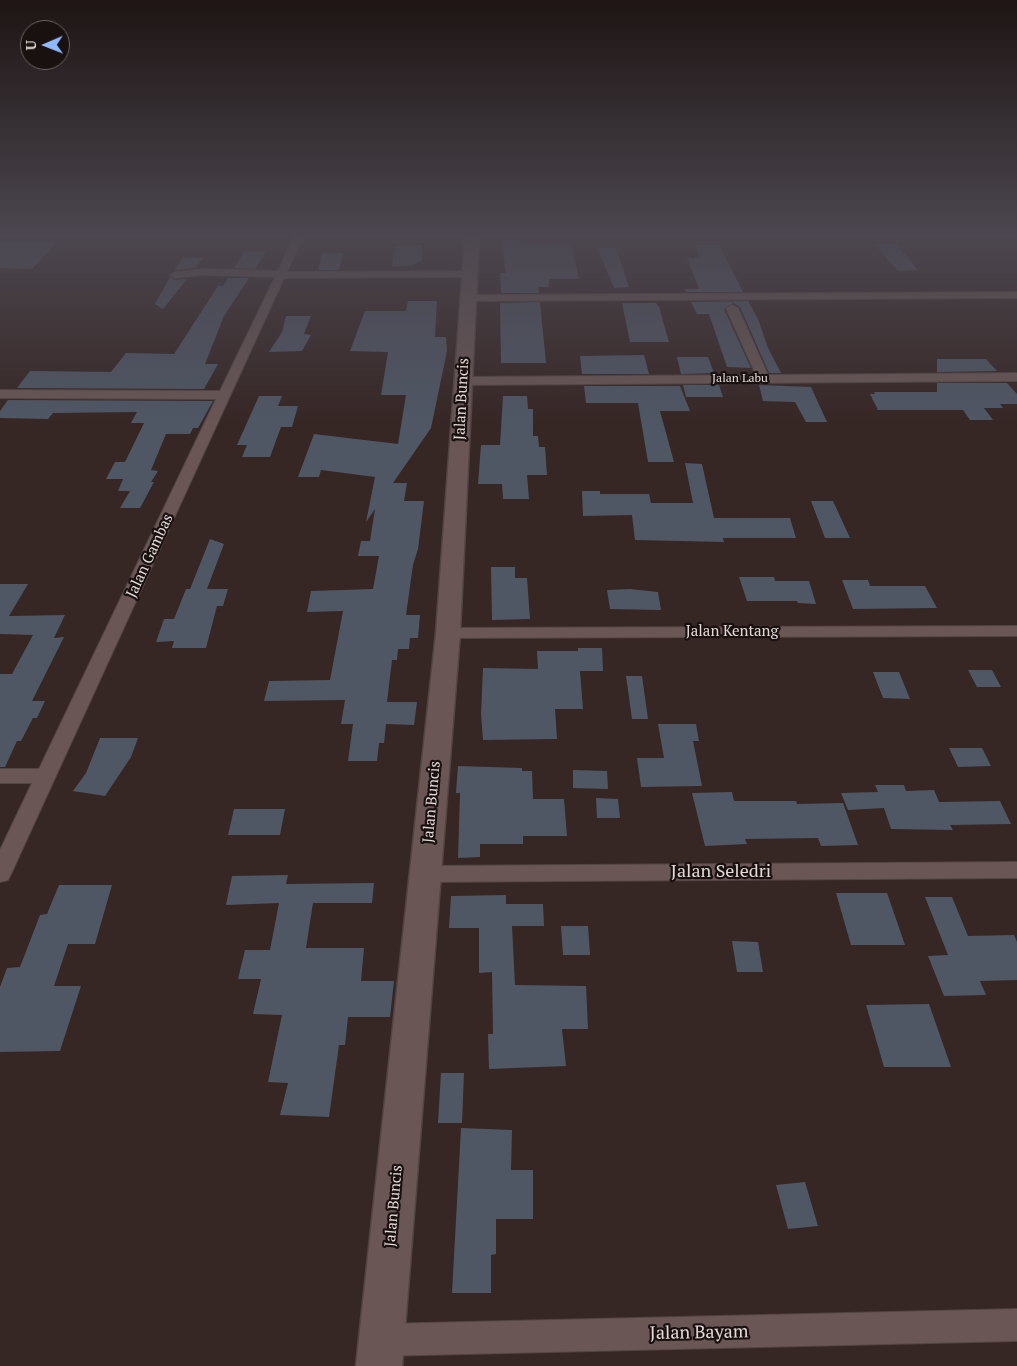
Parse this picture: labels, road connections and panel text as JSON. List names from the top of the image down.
{
  "streets": {
    "street": [
      "Jalan Labu",
      "Jalan Buncis",
      "Jalan Gambas",
      "Jalan Kentang",
      "Jalan Seledri",
      "Jalan Bayam"
    ]
  },
  "crossings": [
    ["Jalan Labu", "Jalan Buncis"],
    ["Jalan Buncis", "Jalan Kentang"],
    ["Jalan Buncis", "Jalan Seledri"],
    ["Jalan Buncis", "Jalan Bayam"]
  ],
  "north": "left"
}
